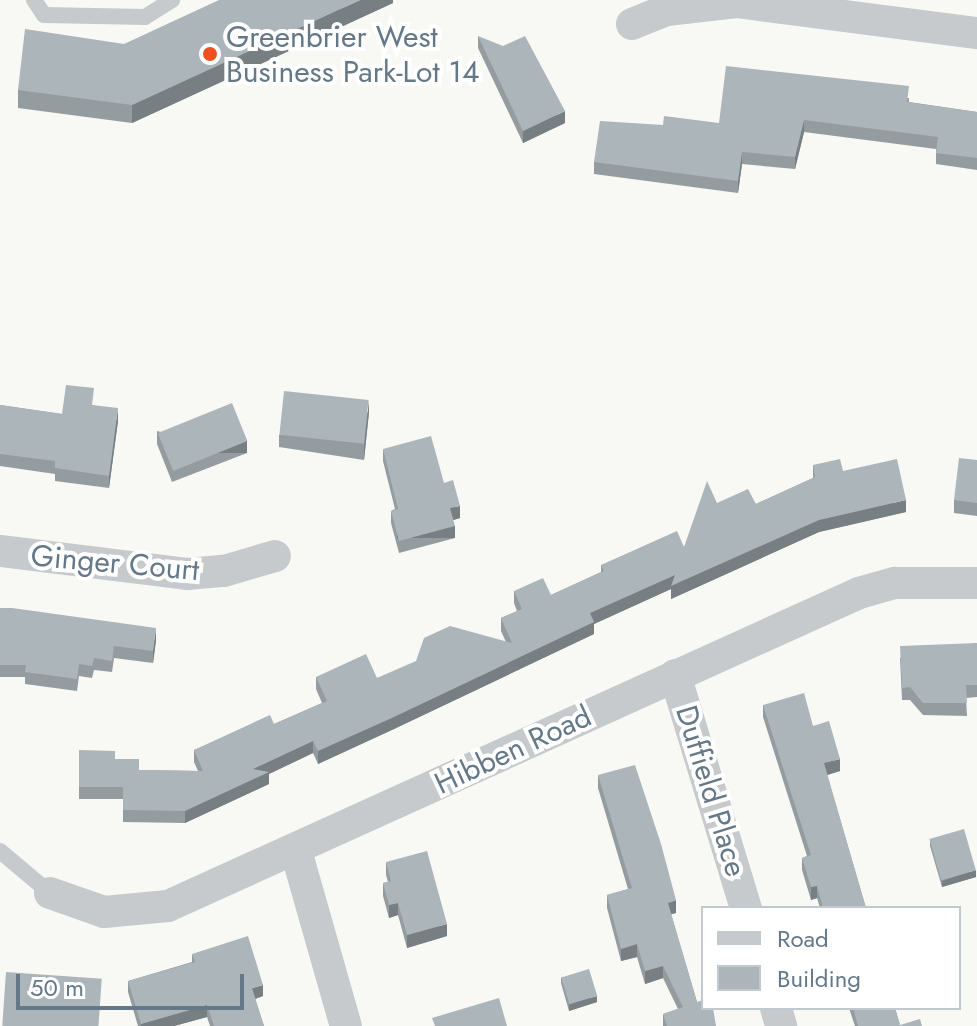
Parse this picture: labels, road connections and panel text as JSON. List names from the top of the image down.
{
  "streets": {
    "street": ["Ginger Court", "Hibben Road", "Duffield Place"]
  },
  "crossings": [
    ["Hibben Road", "Duffield Place"]
  ],
  "places": ["Greenbrier West Business Park-Lot 14"],
  "legend": ["Road", "Building"],
  "scale_bar": "50 m"
}
